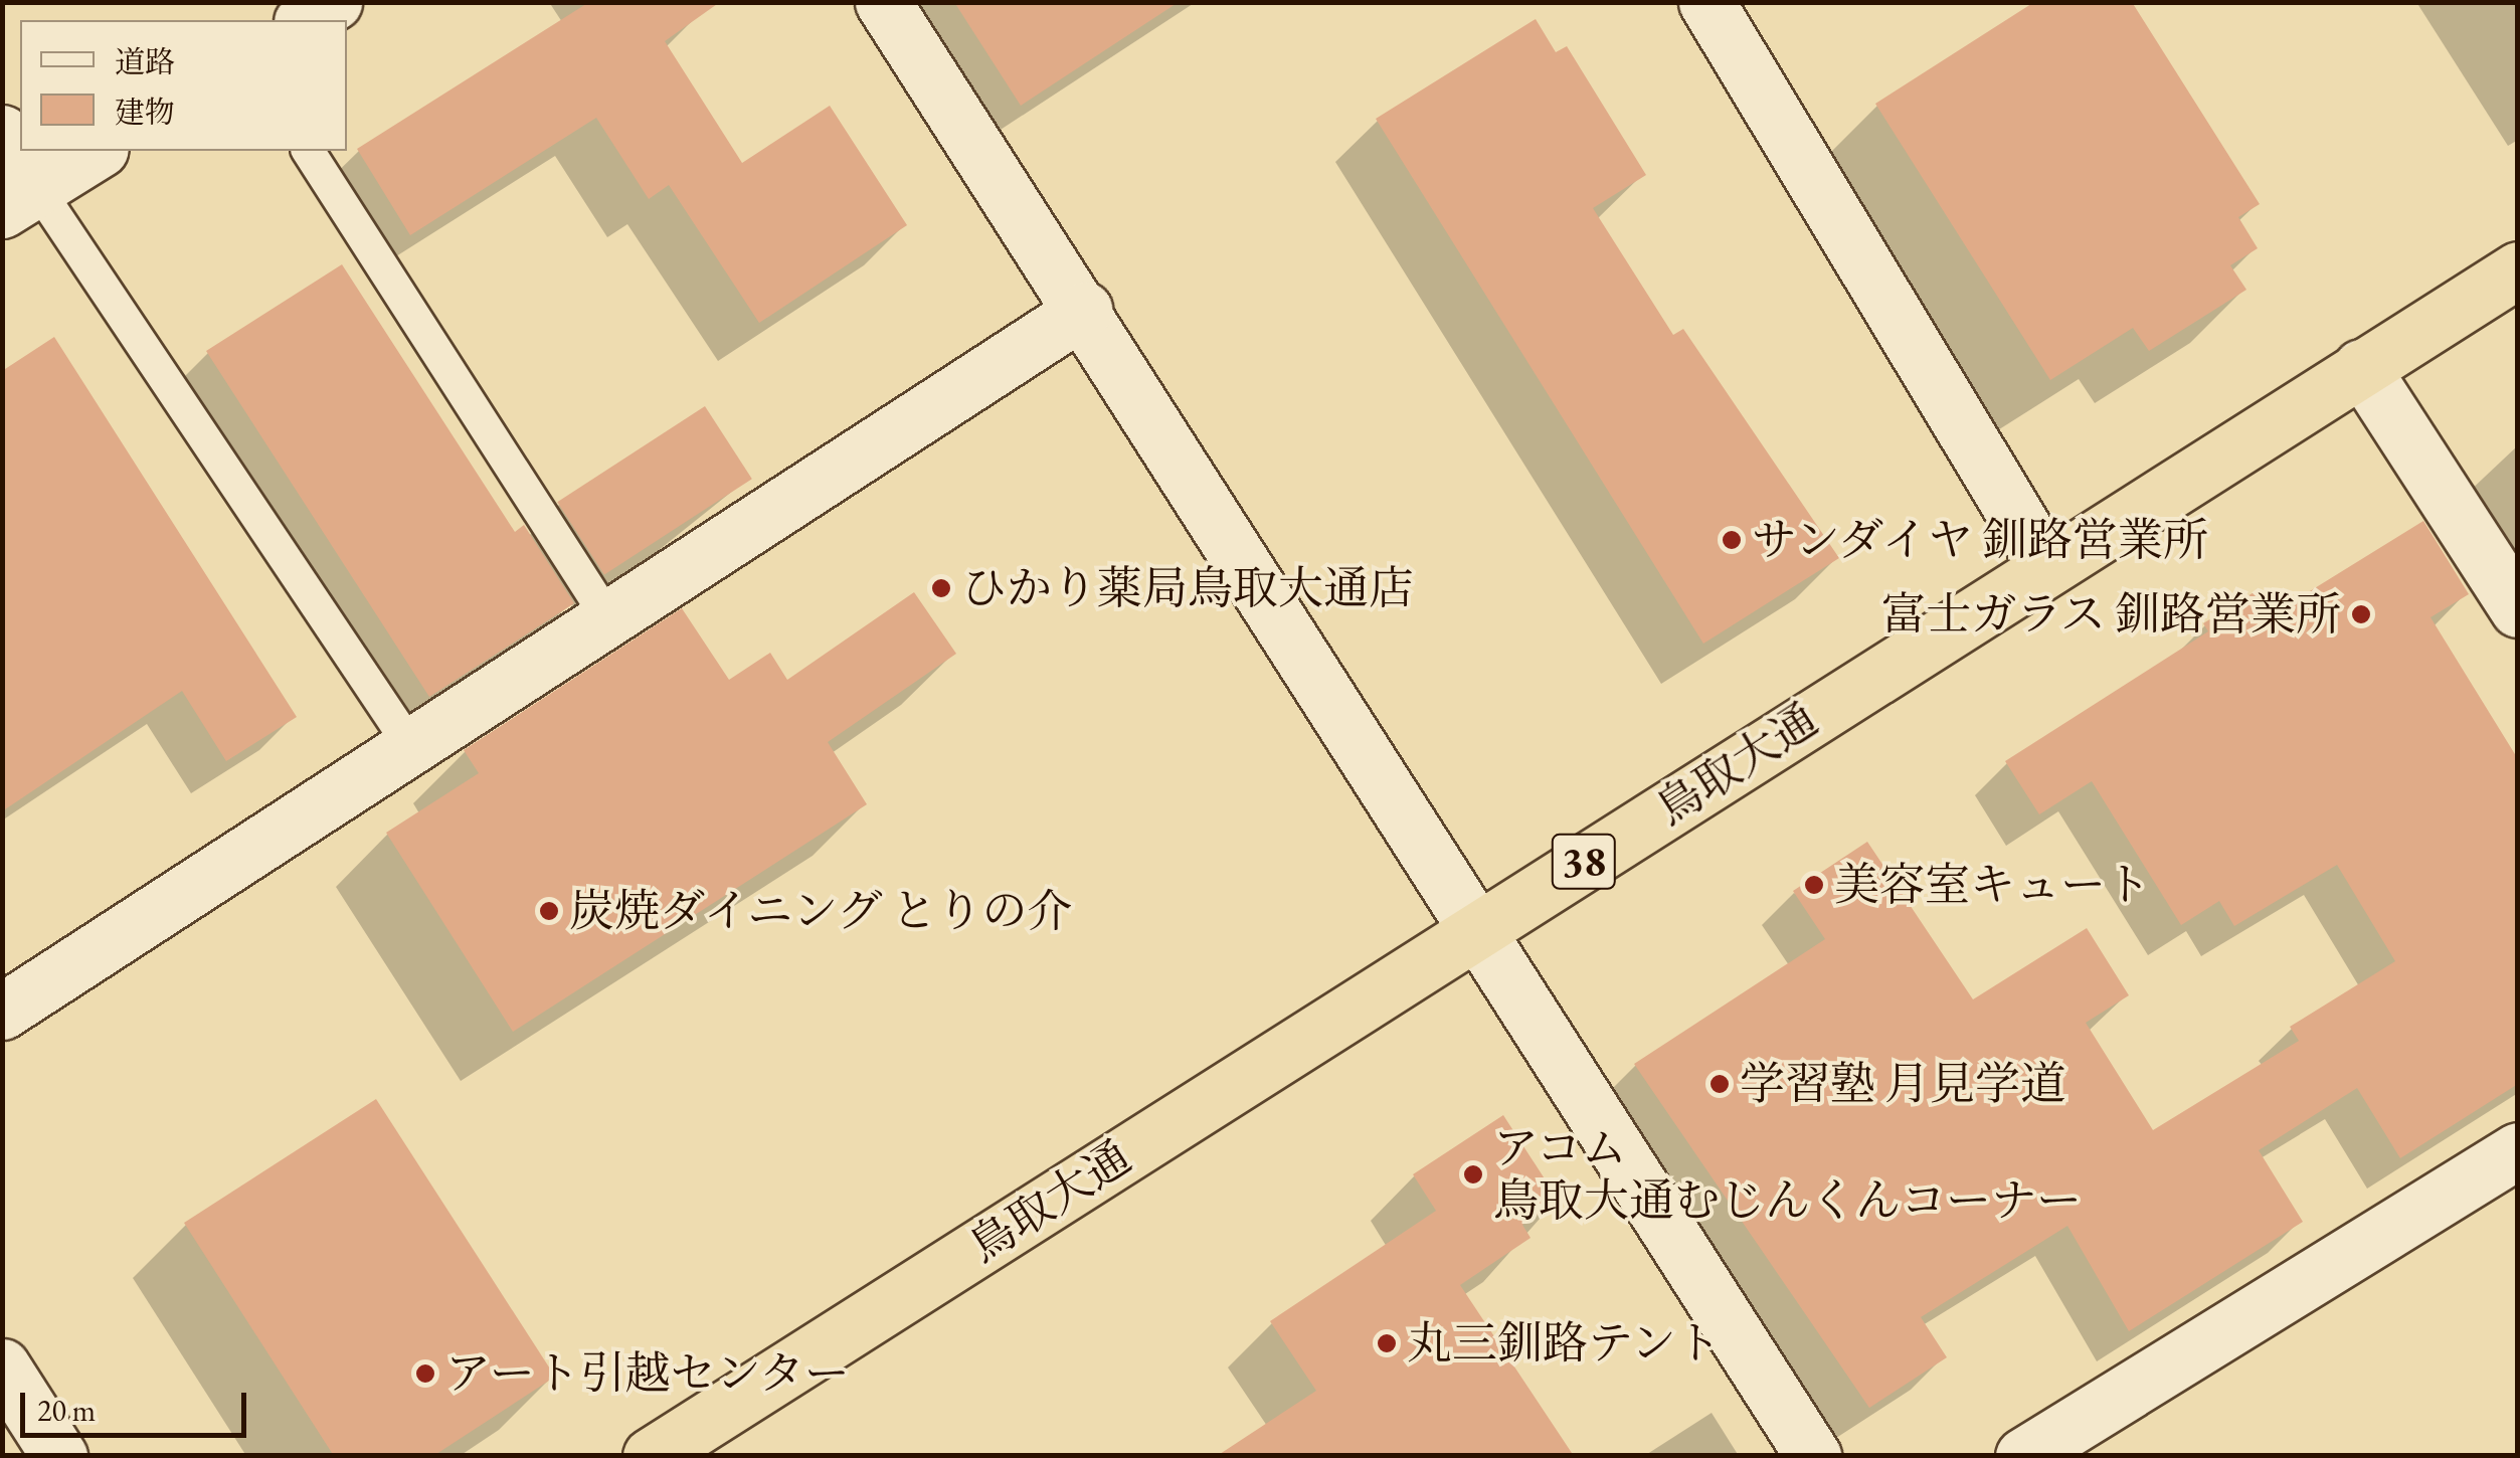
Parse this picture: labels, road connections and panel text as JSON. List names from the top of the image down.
{
  "streets": {
    "highway": ["鳥取大通", "38"]
  },
  "places": [
    "サンダイヤ 釧路営業所",
    "ひかり薬局鳥取大通店",
    "富士ガラス 釧路営業所",
    "美容室キュート",
    "炭焼ダイニング とりの介",
    "学習塾 月見学道",
    "アコム 鳥取大通むじんくんコーナー",
    "丸三釧路テント",
    "アート引越センター"
  ],
  "legend": ["道路", "建物"],
  "scale_bar": "20 m"
}
